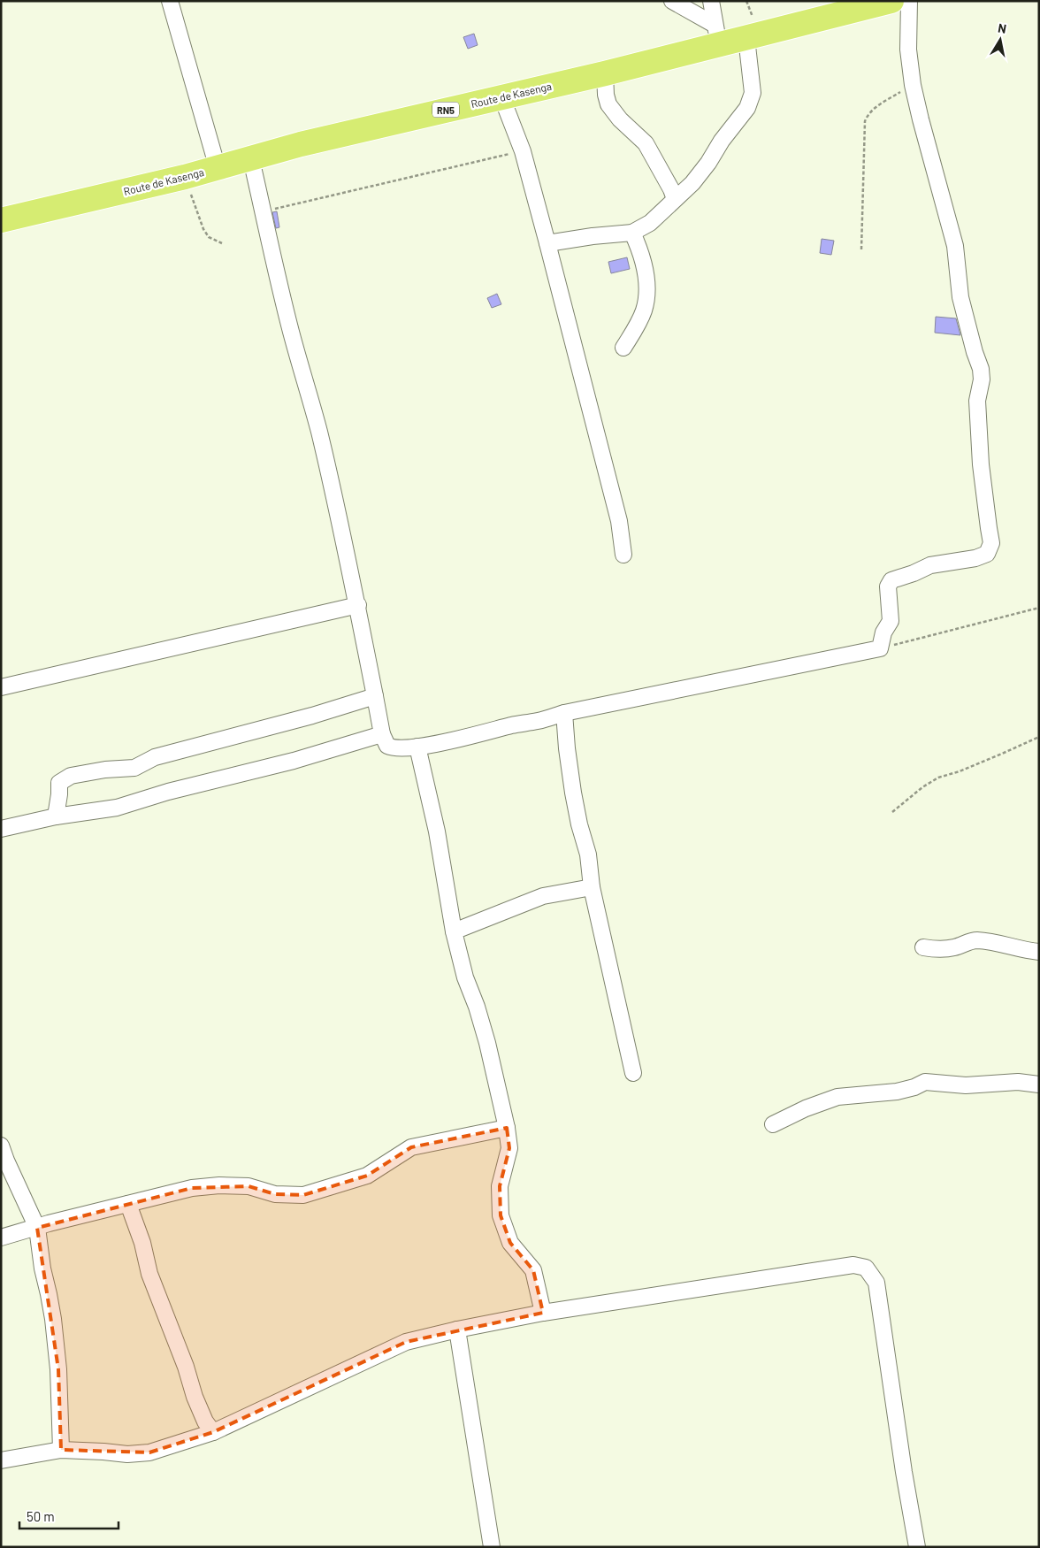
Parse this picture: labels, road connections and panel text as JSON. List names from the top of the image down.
{
  "streets": {
    "highway": ["Route de Kasenga", "RN5"]
  },
  "scale_bar": "50 m",
  "north": "top"
}
